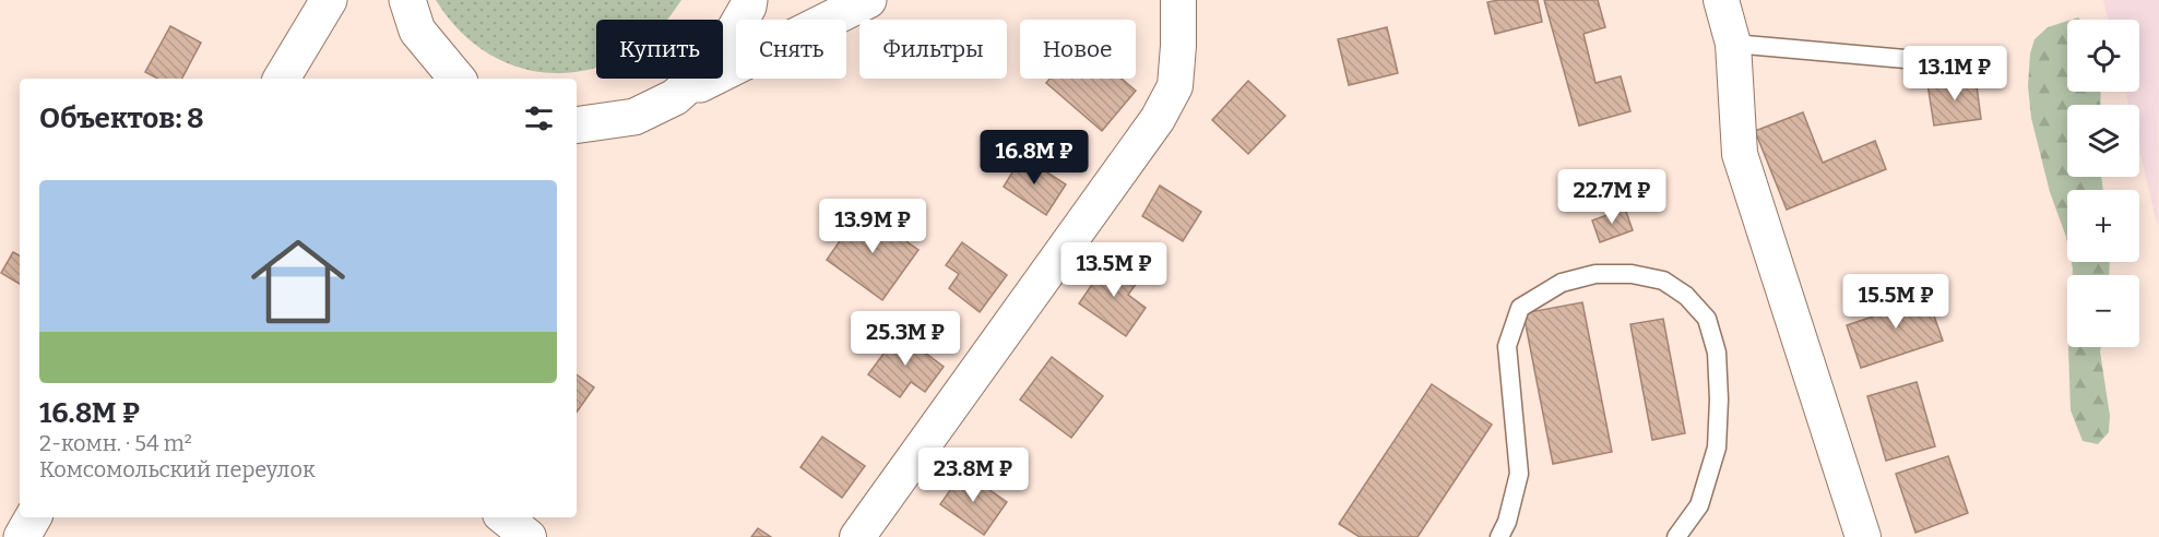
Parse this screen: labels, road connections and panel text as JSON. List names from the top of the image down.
{
  "page": {
    "map_buttons": ["+", "−"],
    "chip": [
      "Купить",
      "Снять",
      "Фильтры",
      "Новое"
    ],
    "price": [
      "13.1M ₽",
      "16.8M ₽",
      "22.7M ₽",
      "13.9M ₽",
      "13.5M ₽",
      "15.5M ₽",
      "25.3M ₽",
      "23.8M ₽"
    ],
    "heading": "Объектов: 8",
    "list": [
      {
        "name": "16.8M ₽",
        "note": "2-комн. · 54 m² · Комсомольский переулок"
      }
    ]
  }
}
